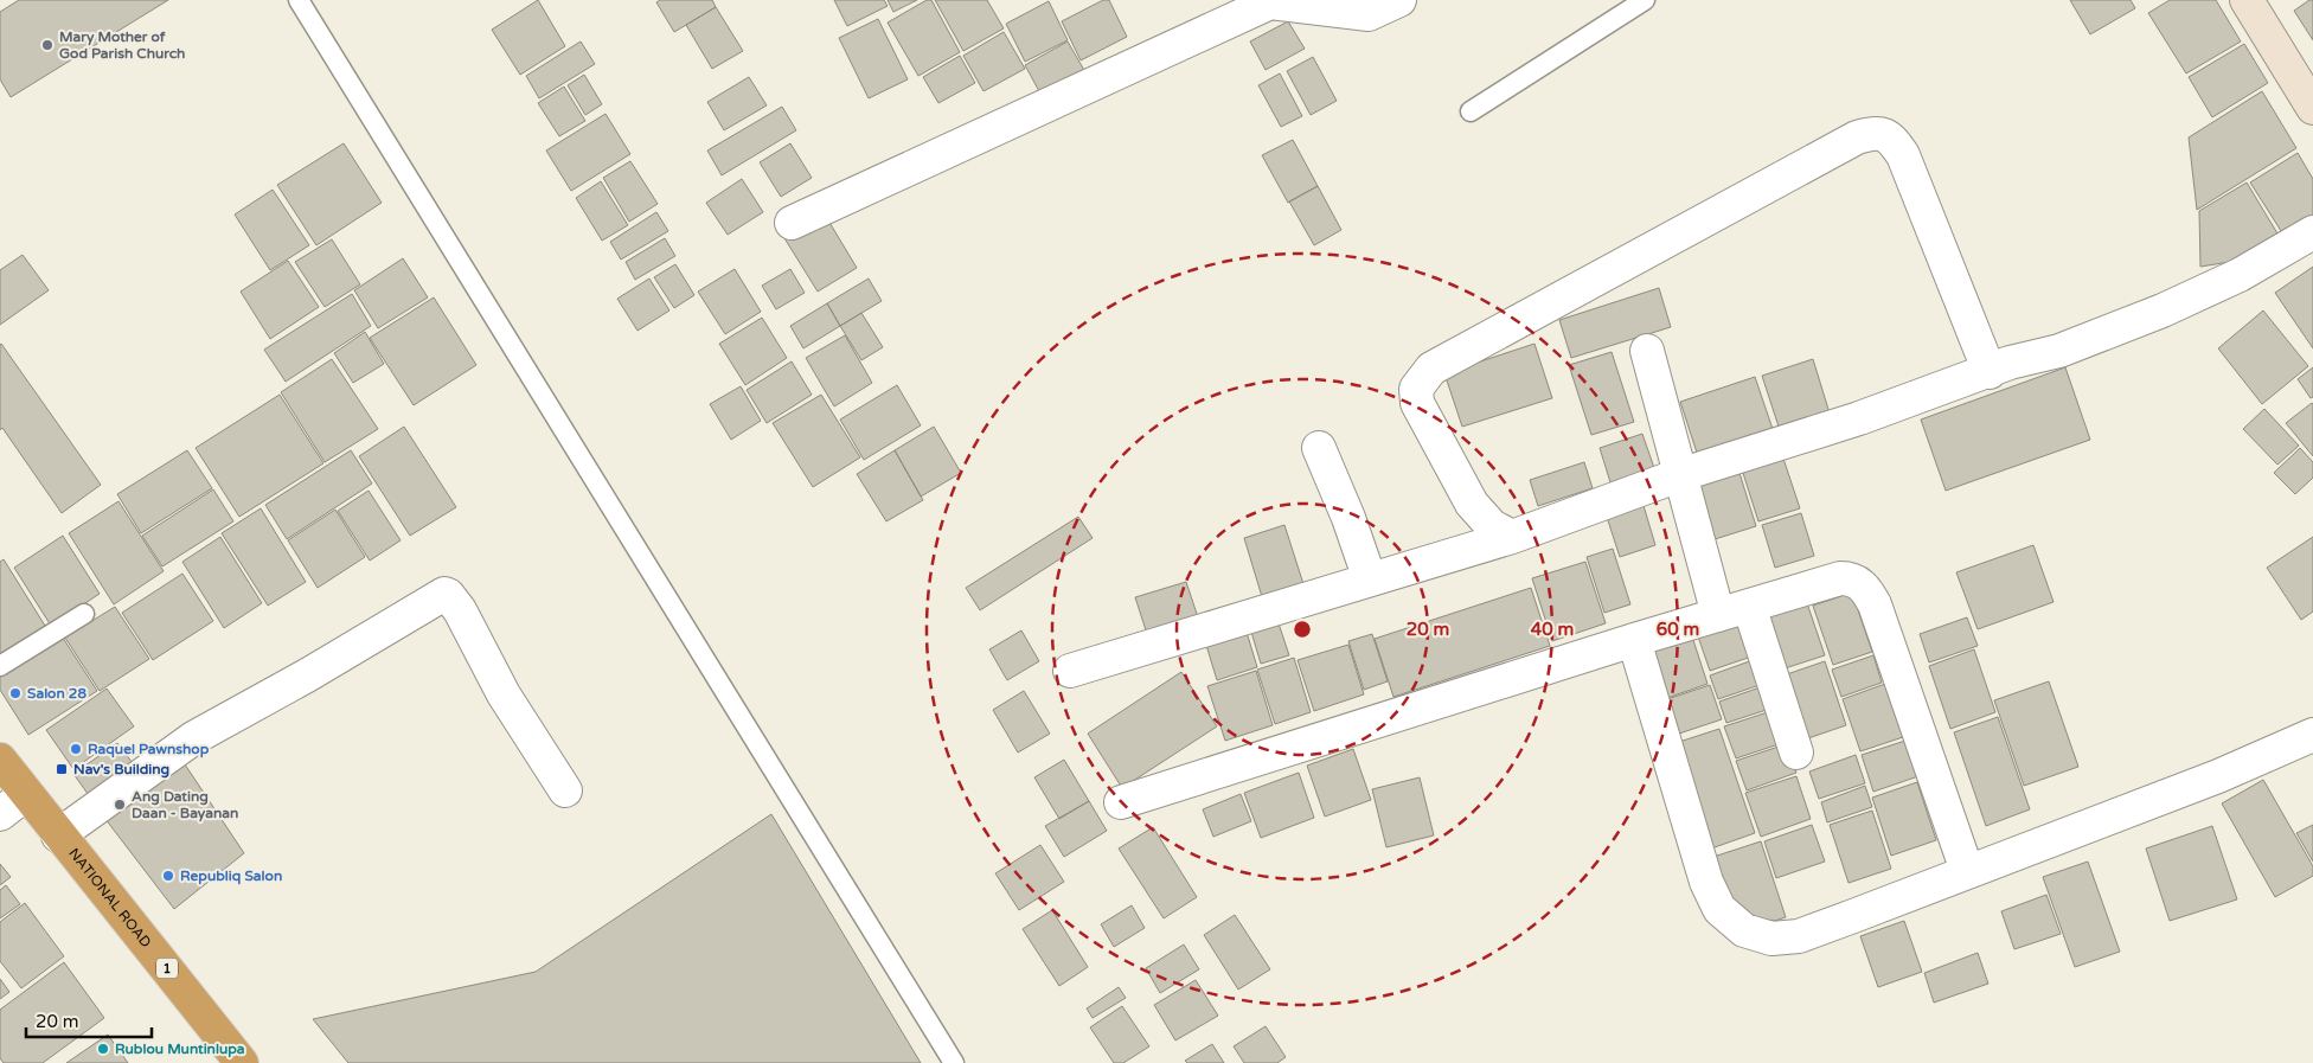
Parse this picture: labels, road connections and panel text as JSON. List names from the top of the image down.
{
  "streets": {
    "highway": ["NATIONAL ROAD", "1"]
  },
  "places": {
    "other": [
      "Mary Mother of God Parish Church",
      "Salon 28",
      "Raquel Pawnshop",
      "Ang Dating Daan - Bayanan",
      "Republiq Salon",
      "Rublou Muntinlupa"
    ],
    "transit": ["Nav's Building"]
  },
  "scale_bar": "20 m",
  "rings": ["20 m", "40 m", "60 m"]
}
